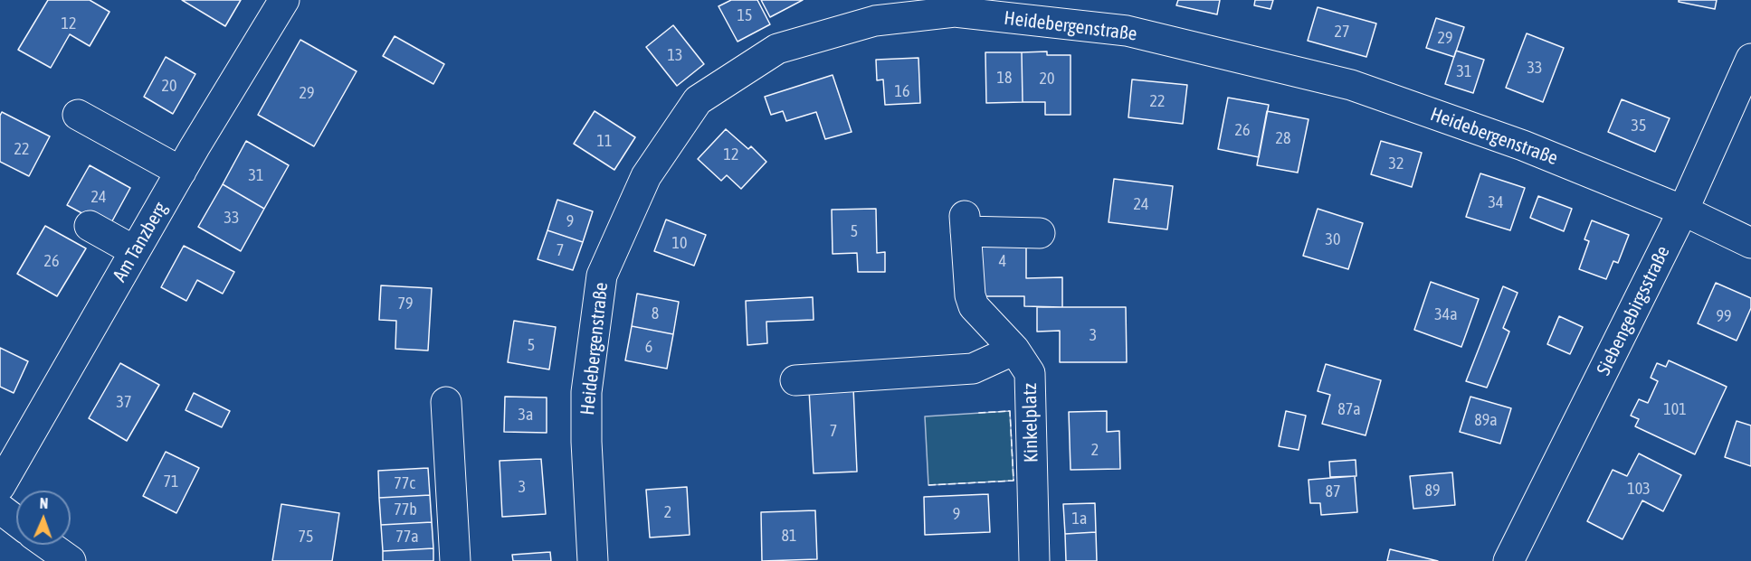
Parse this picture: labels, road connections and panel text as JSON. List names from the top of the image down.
{
  "streets": {
    "street": [
      "Heidebergenstraße",
      "Am Tanzberg",
      "Siebengebirgsstraße",
      "Kinkelplatz"
    ]
  },
  "crossings": [
    ["Heidebergenstraße", "Siebengebirgsstraße"]
  ],
  "house_numbers": [
    "15",
    "12",
    "27",
    "29",
    "13",
    "33",
    "31",
    "18",
    "20",
    "20",
    "16",
    "29",
    "22",
    "35",
    "26",
    "28",
    "11",
    "22",
    "12",
    "32",
    "31",
    "24",
    "34",
    "24",
    "33",
    "9",
    "5",
    "30",
    "10",
    "7",
    "26",
    "4",
    "79",
    "8",
    "34a",
    "99",
    "3",
    "5",
    "6",
    "37",
    "87a",
    "101",
    "3a",
    "89a",
    "7",
    "2",
    "71",
    "77c",
    "3",
    "103",
    "89",
    "87",
    "77b",
    "2",
    "9",
    "1a",
    "81",
    "75",
    "77a"
  ],
  "north": "top"
}
